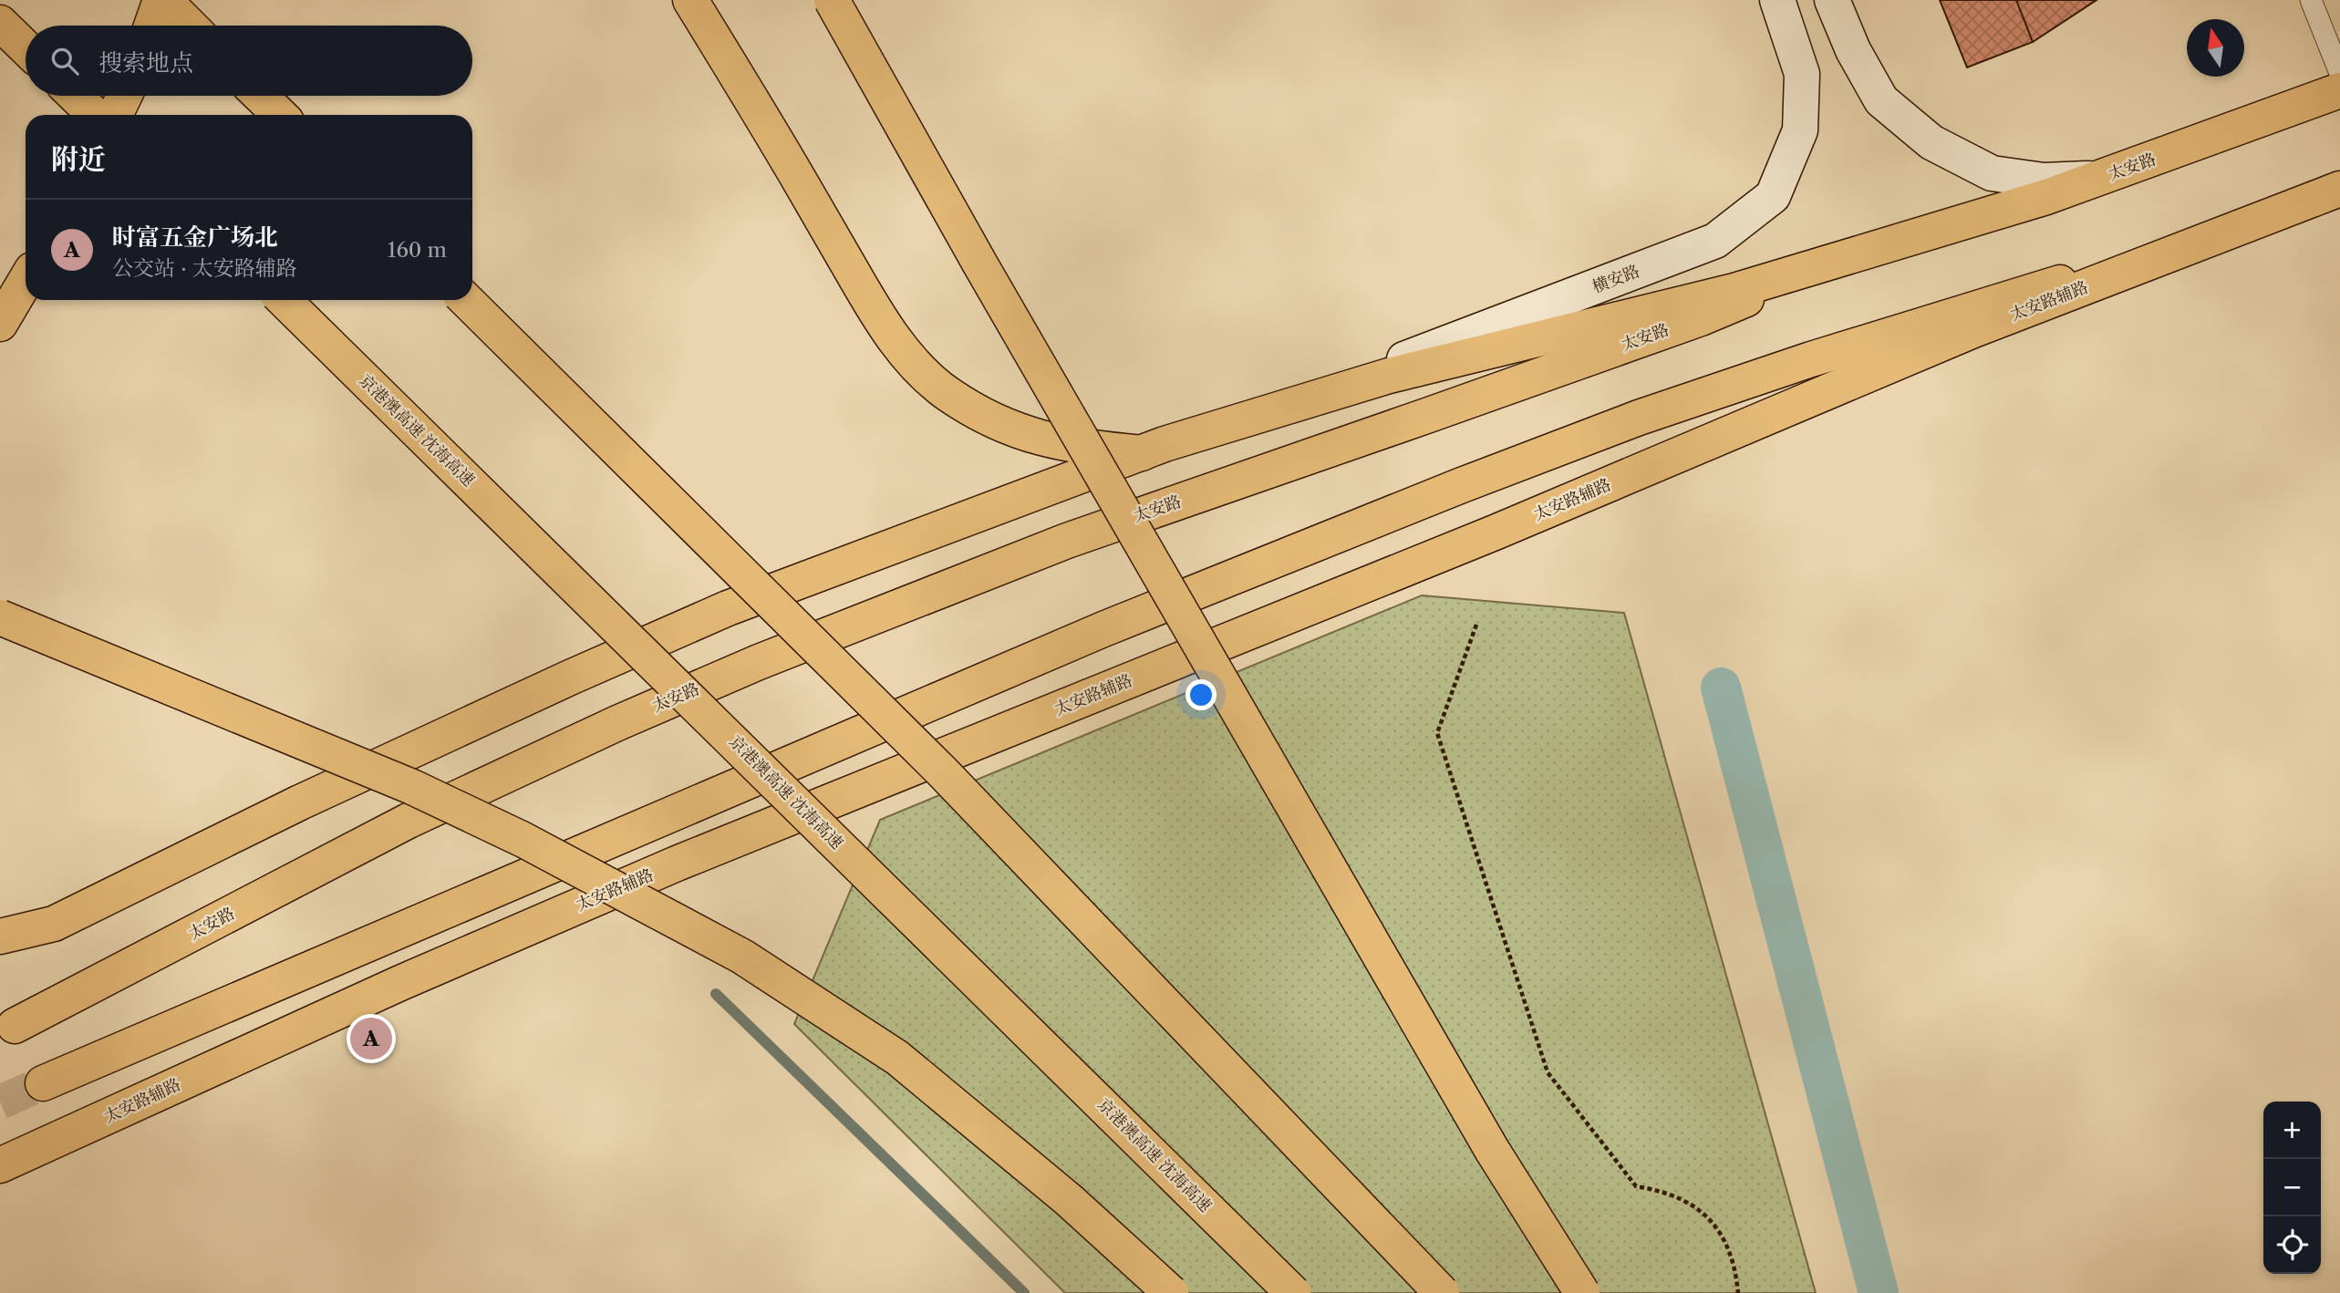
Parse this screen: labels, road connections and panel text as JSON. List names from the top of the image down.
{
  "streets": {
    "main road": [
      "太安路",
      "横安路",
      "太安路辅路",
      "京港澳高速 沈海高速"
    ]
  },
  "north": "top",
  "page": {
    "search": "搜索地点",
    "heading": "附近",
    "list": [
      {
        "mark": "A",
        "name": "时富五金广场北",
        "note": "公交站 · 太安路辅路",
        "value": "160 m"
      }
    ],
    "pins": "A",
    "map_buttons": ["+", "−"]
  }
}
